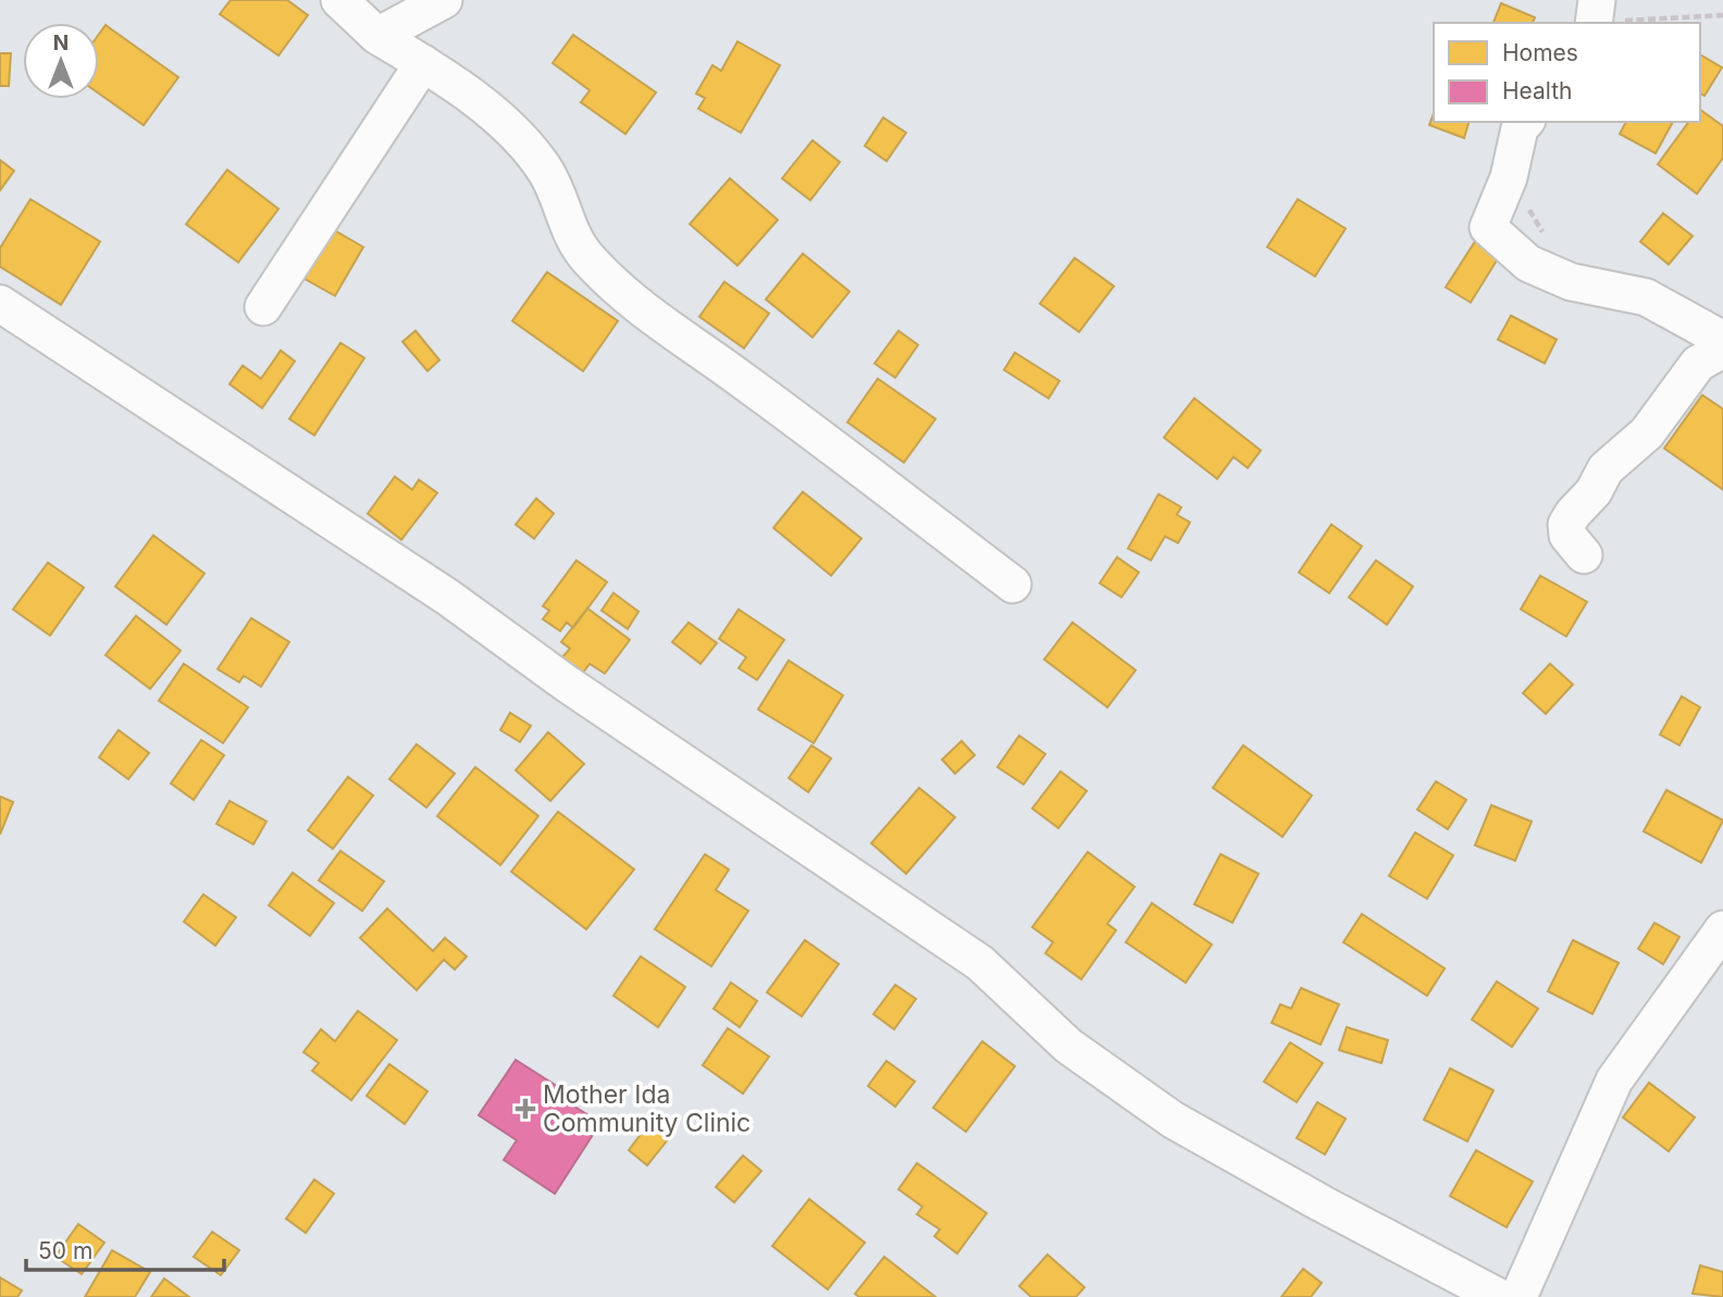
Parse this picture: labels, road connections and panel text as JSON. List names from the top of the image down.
{
  "places": {
    "health": ["Mother Ida Community Clinic"]
  },
  "legend": ["Homes", "Health"],
  "scale_bar": "50 m",
  "north": "top"
}
